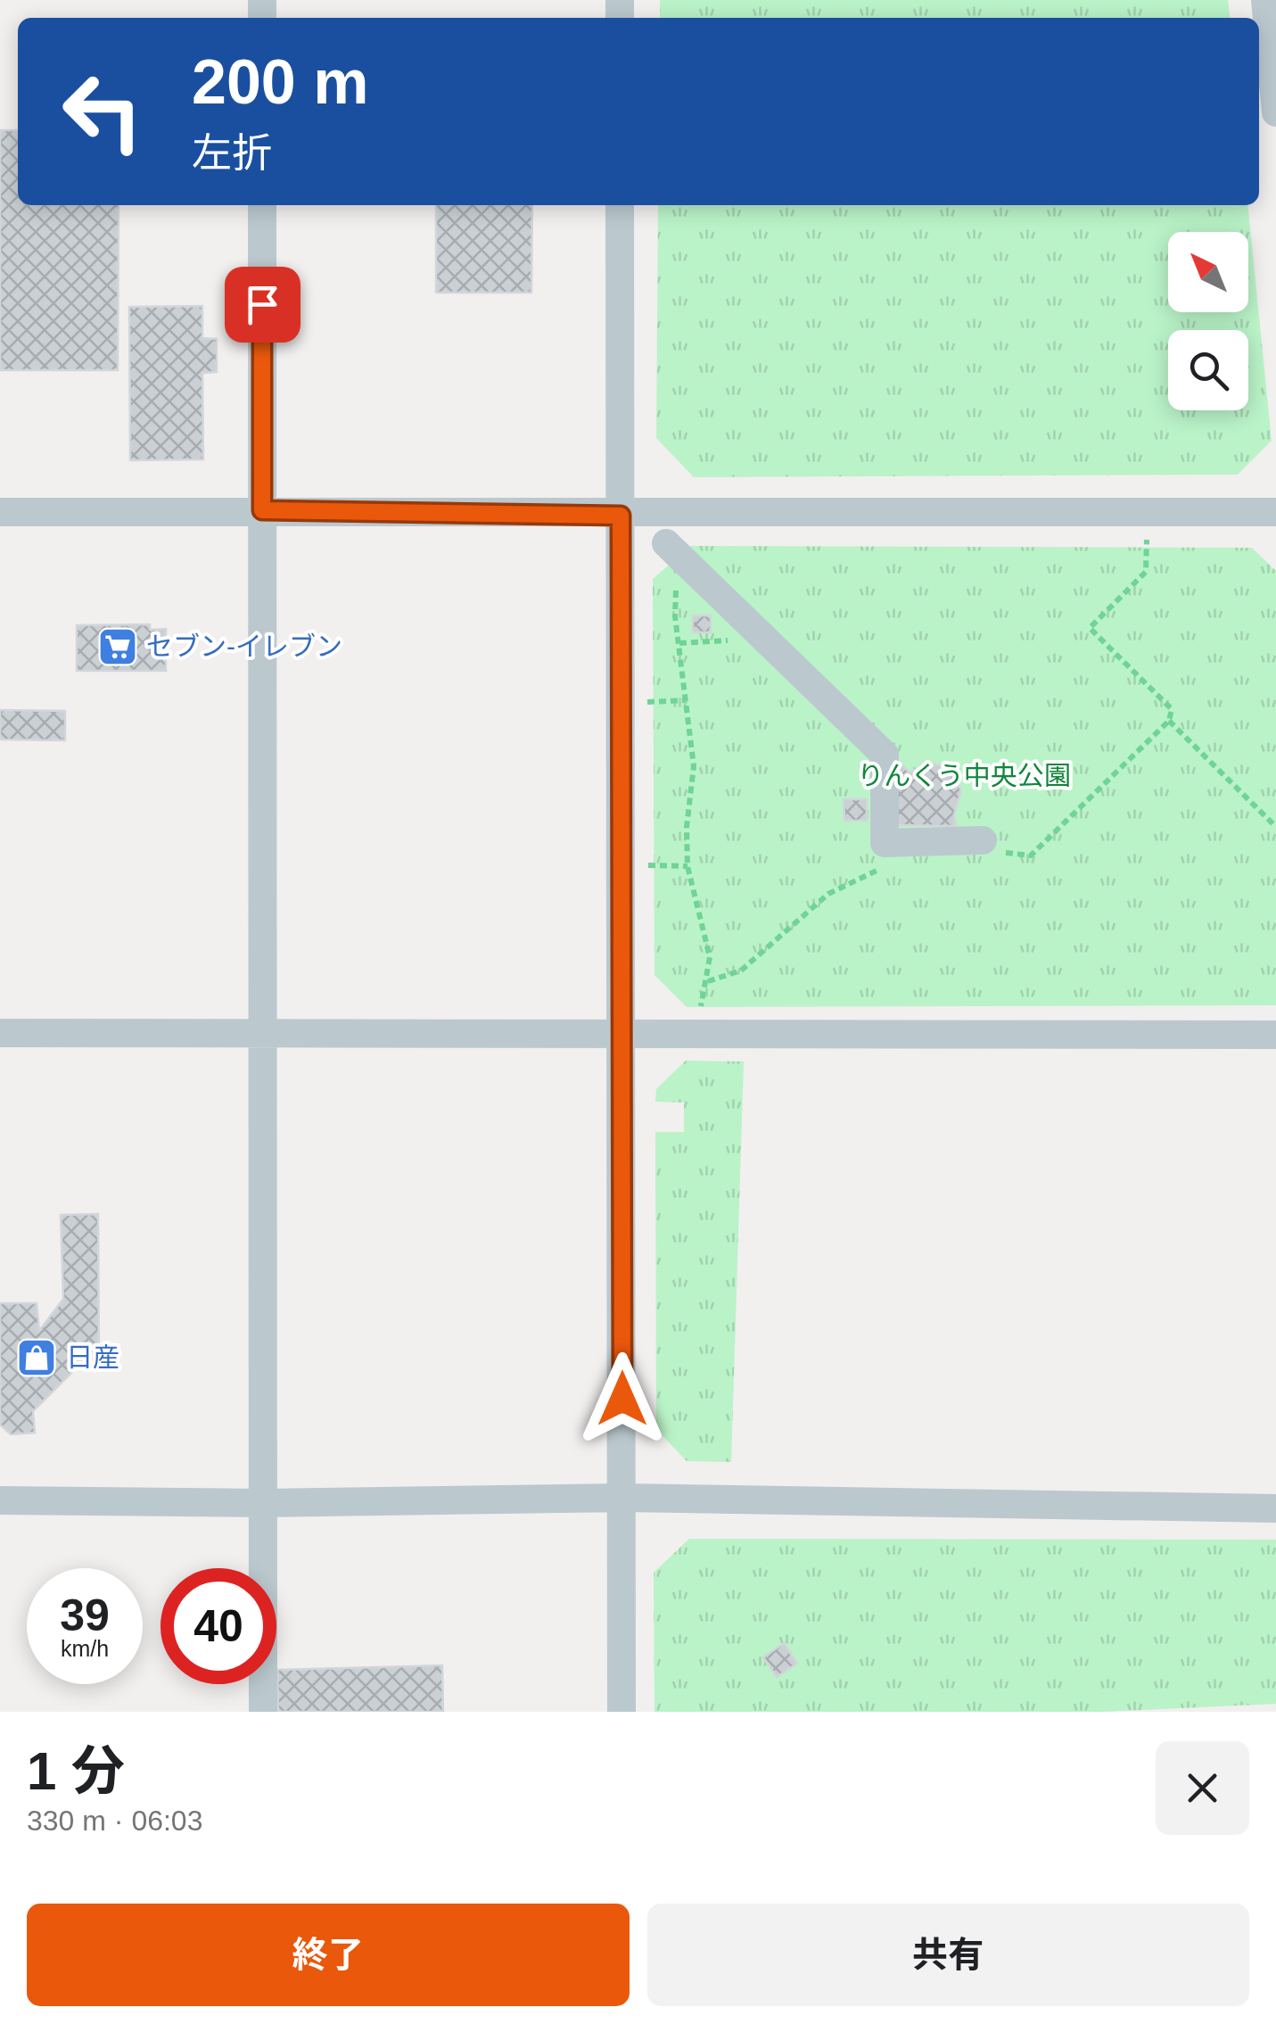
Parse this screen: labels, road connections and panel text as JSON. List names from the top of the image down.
{
  "parks": ["りんくう中央公園"],
  "places": {
    "supermarket": ["セブン-イレブン"],
    "shop": ["日産"]
  },
  "north": "top left",
  "page": {
    "turn": ["200 m", "左折"],
    "speed": "39 km/h",
    "limit": "40",
    "heading": ["1 分", "330 m · 06:03"],
    "buttons": ["終了", "共有"]
  }
}
